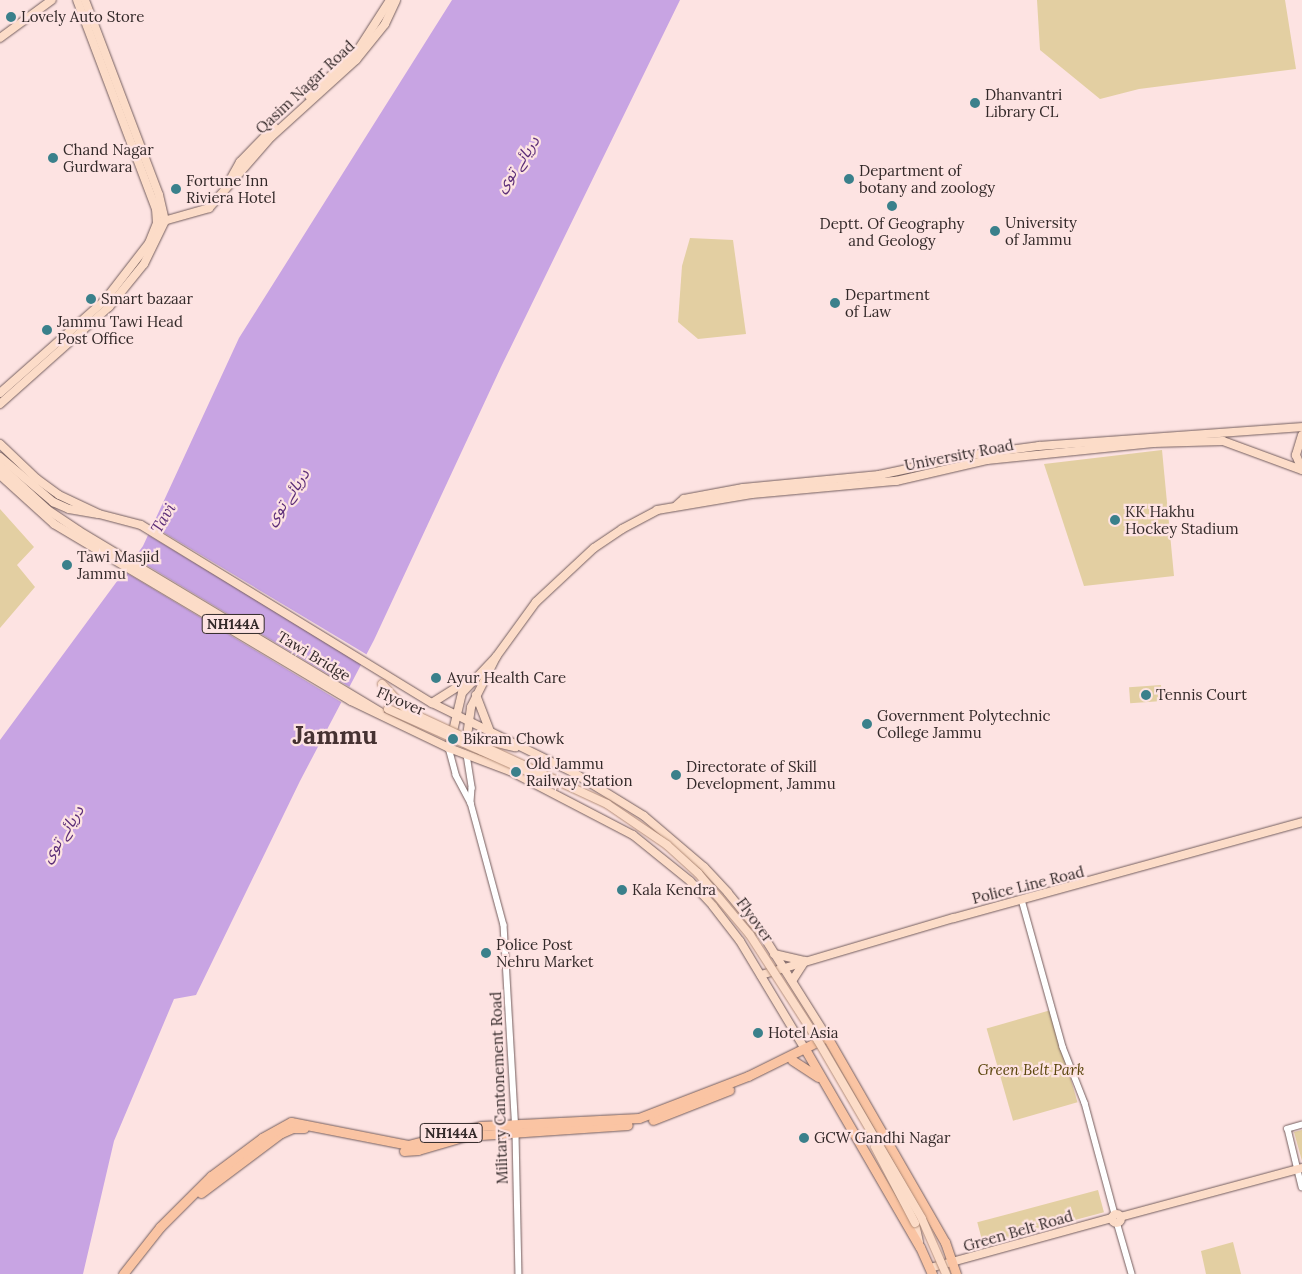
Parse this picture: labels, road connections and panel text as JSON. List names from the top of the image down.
{
  "streets": {
    "highway": ["NH144A"],
    "main road": [
      "Qasim Nagar Road",
      "University Road",
      "Tawi Bridge",
      "Flyover",
      "Police Line Road",
      "Green Belt Road"
    ],
    "street": ["Military Cantonement Road"]
  },
  "crossings": [
    ["NH144A", "Military Cantonement Road"],
    ["Tawi Bridge", "Flyover"]
  ],
  "districts": ["Jammu"],
  "water": ["دریائے توی", "Tavi"],
  "parks": ["Green Belt Park"],
  "places": [
    "Lovely Auto Store",
    "Dhanvantri Library CL",
    "Chand Nagar Gurdwara",
    "Department of botany and zoology",
    "Fortune Inn Riviera Hotel",
    "Deptt. Of Geography and Geology",
    "University of Jammu",
    "Smart bazaar",
    "Department of Law",
    "Jammu Tawi Head Post Office",
    "KK Hakhu Hockey Stadium",
    "Tawi Masjid Jammu",
    "Ayur Health Care",
    "Tennis Court",
    "Government Polytechnic College Jammu",
    "Bikram Chowk",
    "Old Jammu Railway Station",
    "Directorate of Skill Development, Jammu",
    "Kala Kendra",
    "Police Post Nehru Market",
    "Hotel Asia",
    "GCW Gandhi Nagar"
  ]
}
